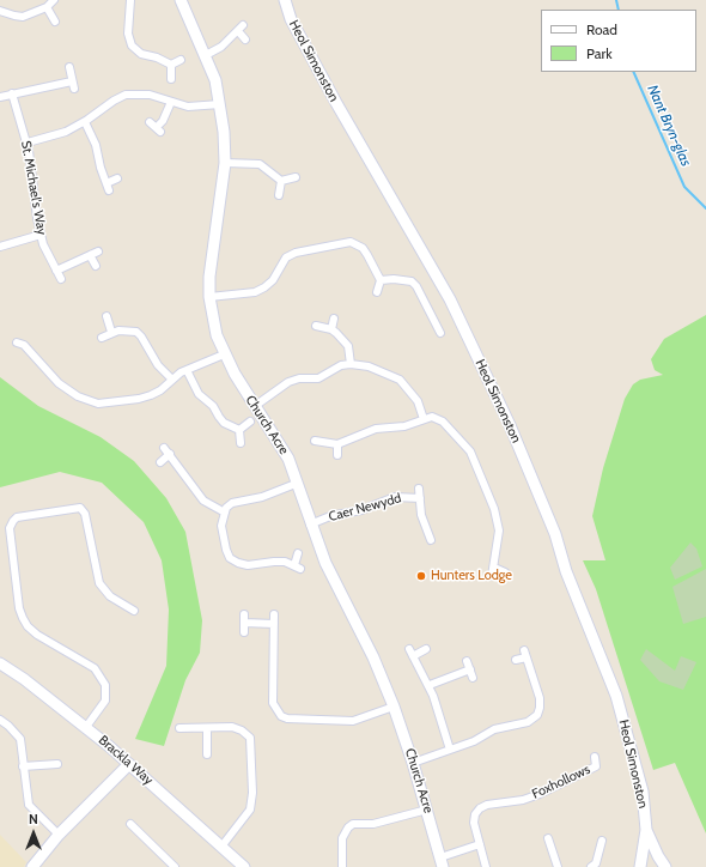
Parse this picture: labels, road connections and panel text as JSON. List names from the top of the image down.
{
  "streets": {
    "street": [
      "Heol Simonston",
      "St. Michael's Way",
      "Church Acre",
      "Caer Newydd",
      "Brackla Way",
      "Foxhollows"
    ]
  },
  "crossings": [
    ["Church Acre", "Caer Newydd"]
  ],
  "water": ["Nant Bryn-glas"],
  "places": ["Hunters Lodge"],
  "legend": ["Road", "Park"],
  "north": "top"
}
